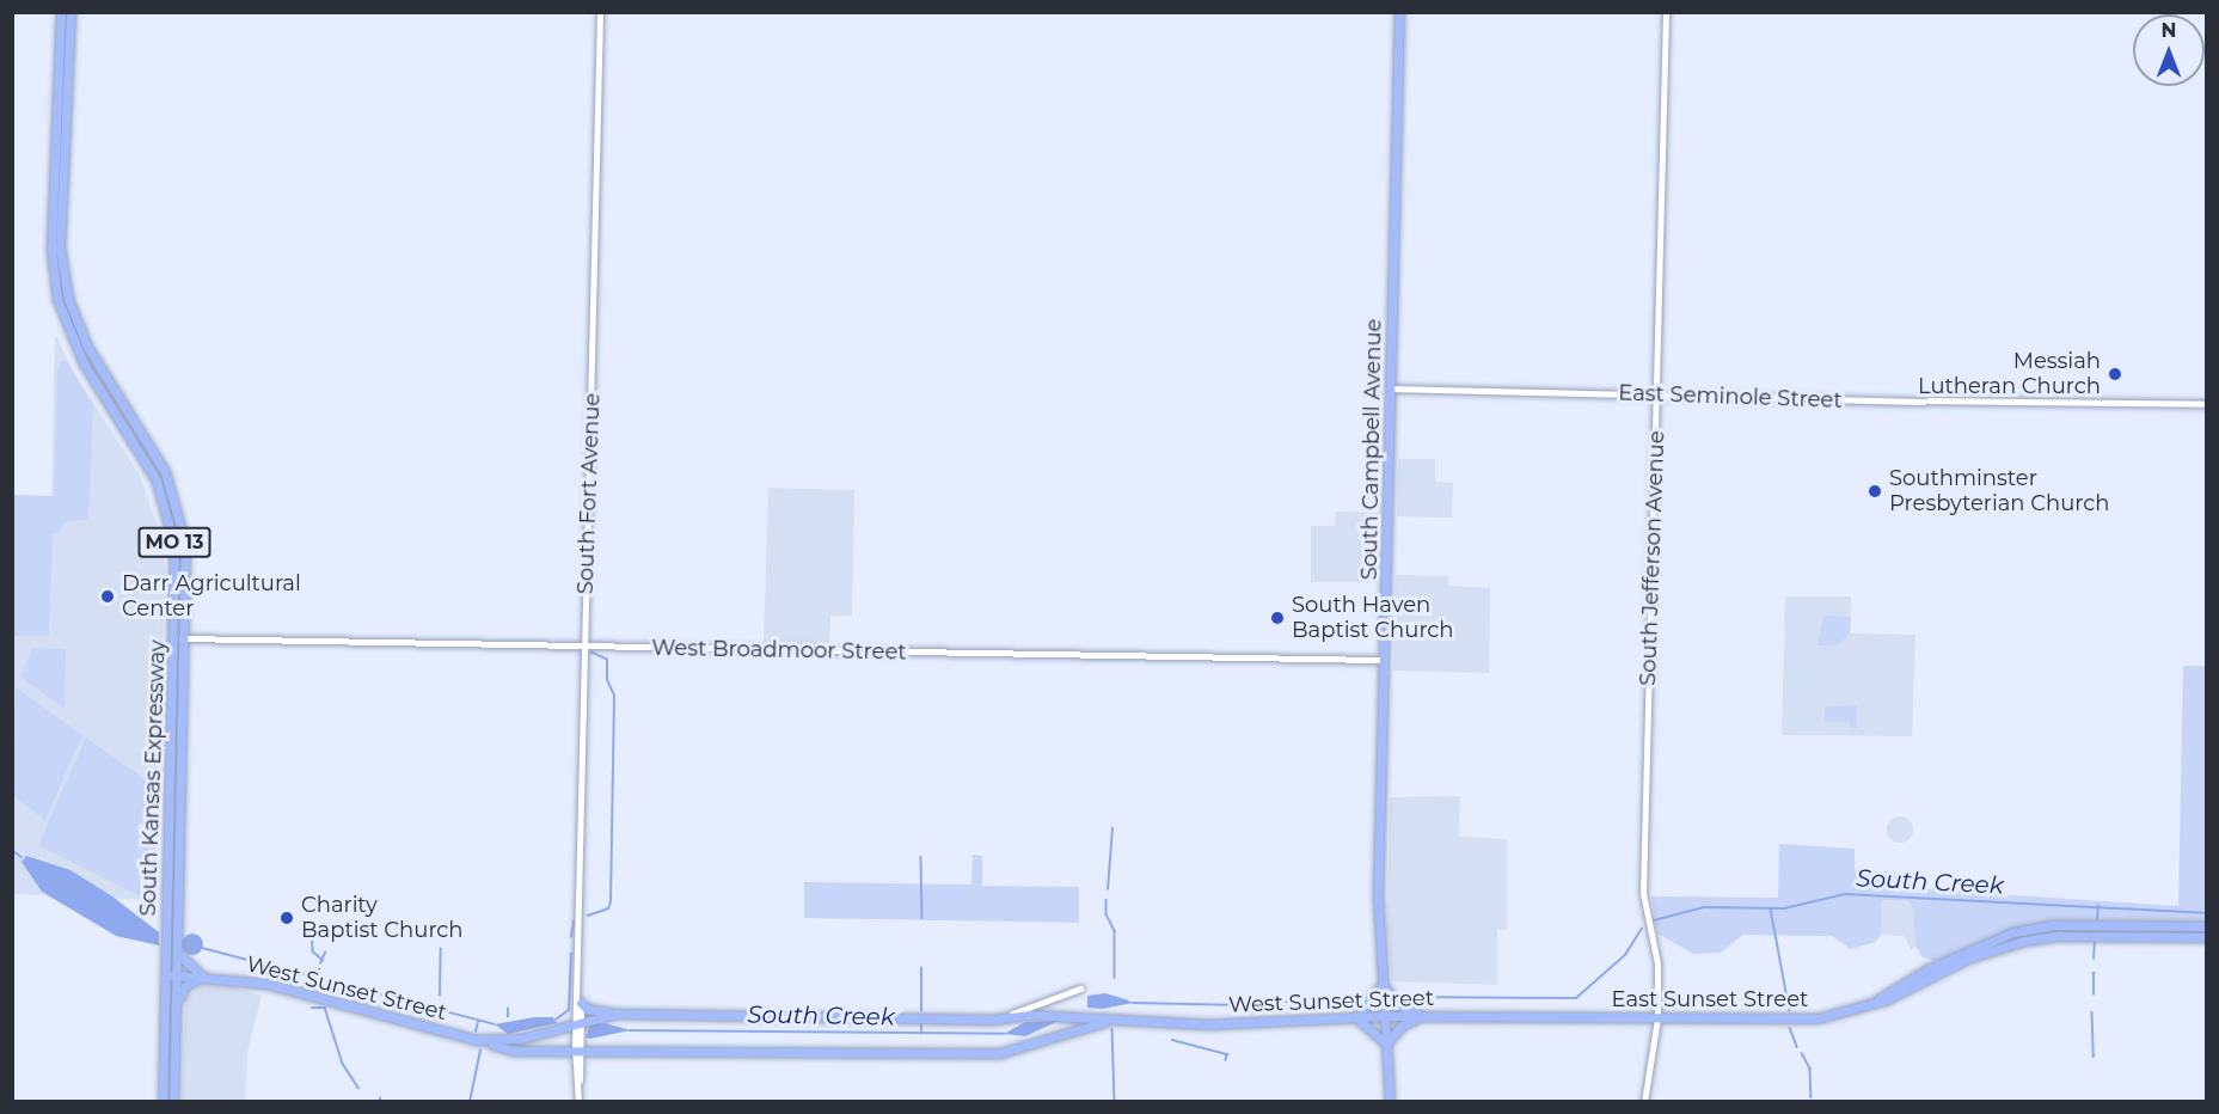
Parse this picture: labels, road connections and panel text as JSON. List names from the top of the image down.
{
  "streets": {
    "main road": [
      "South Campbell Avenue",
      "MO 13",
      "South Kansas Expressway",
      "West Sunset Street",
      "East Sunset Street"
    ],
    "street": [
      "East Seminole Street",
      "South Fort Avenue",
      "South Jefferson Avenue",
      "West Broadmoor Street"
    ]
  },
  "crossings": [
    ["East Seminole Street", "South Campbell Avenue"],
    ["East Seminole Street", "South Jefferson Avenue"],
    ["South Campbell Avenue", "West Broadmoor Street"],
    ["South Campbell Avenue", "West Sunset Street"],
    ["South Fort Avenue", "West Broadmoor Street"],
    ["South Fort Avenue", "West Sunset Street"],
    ["South Jefferson Avenue", "East Sunset Street"],
    ["West Broadmoor Street", "South Kansas Expressway"],
    ["South Kansas Expressway", "West Sunset Street"],
    ["West Sunset Street", "East Sunset Street"]
  ],
  "water": ["South Creek"],
  "places": [
    "Messiah Lutheran Church",
    "Southminster Presbyterian Church",
    "Darr Agricultural Center",
    "South Haven Baptist Church",
    "Charity Baptist Church"
  ],
  "north": "top"
}
